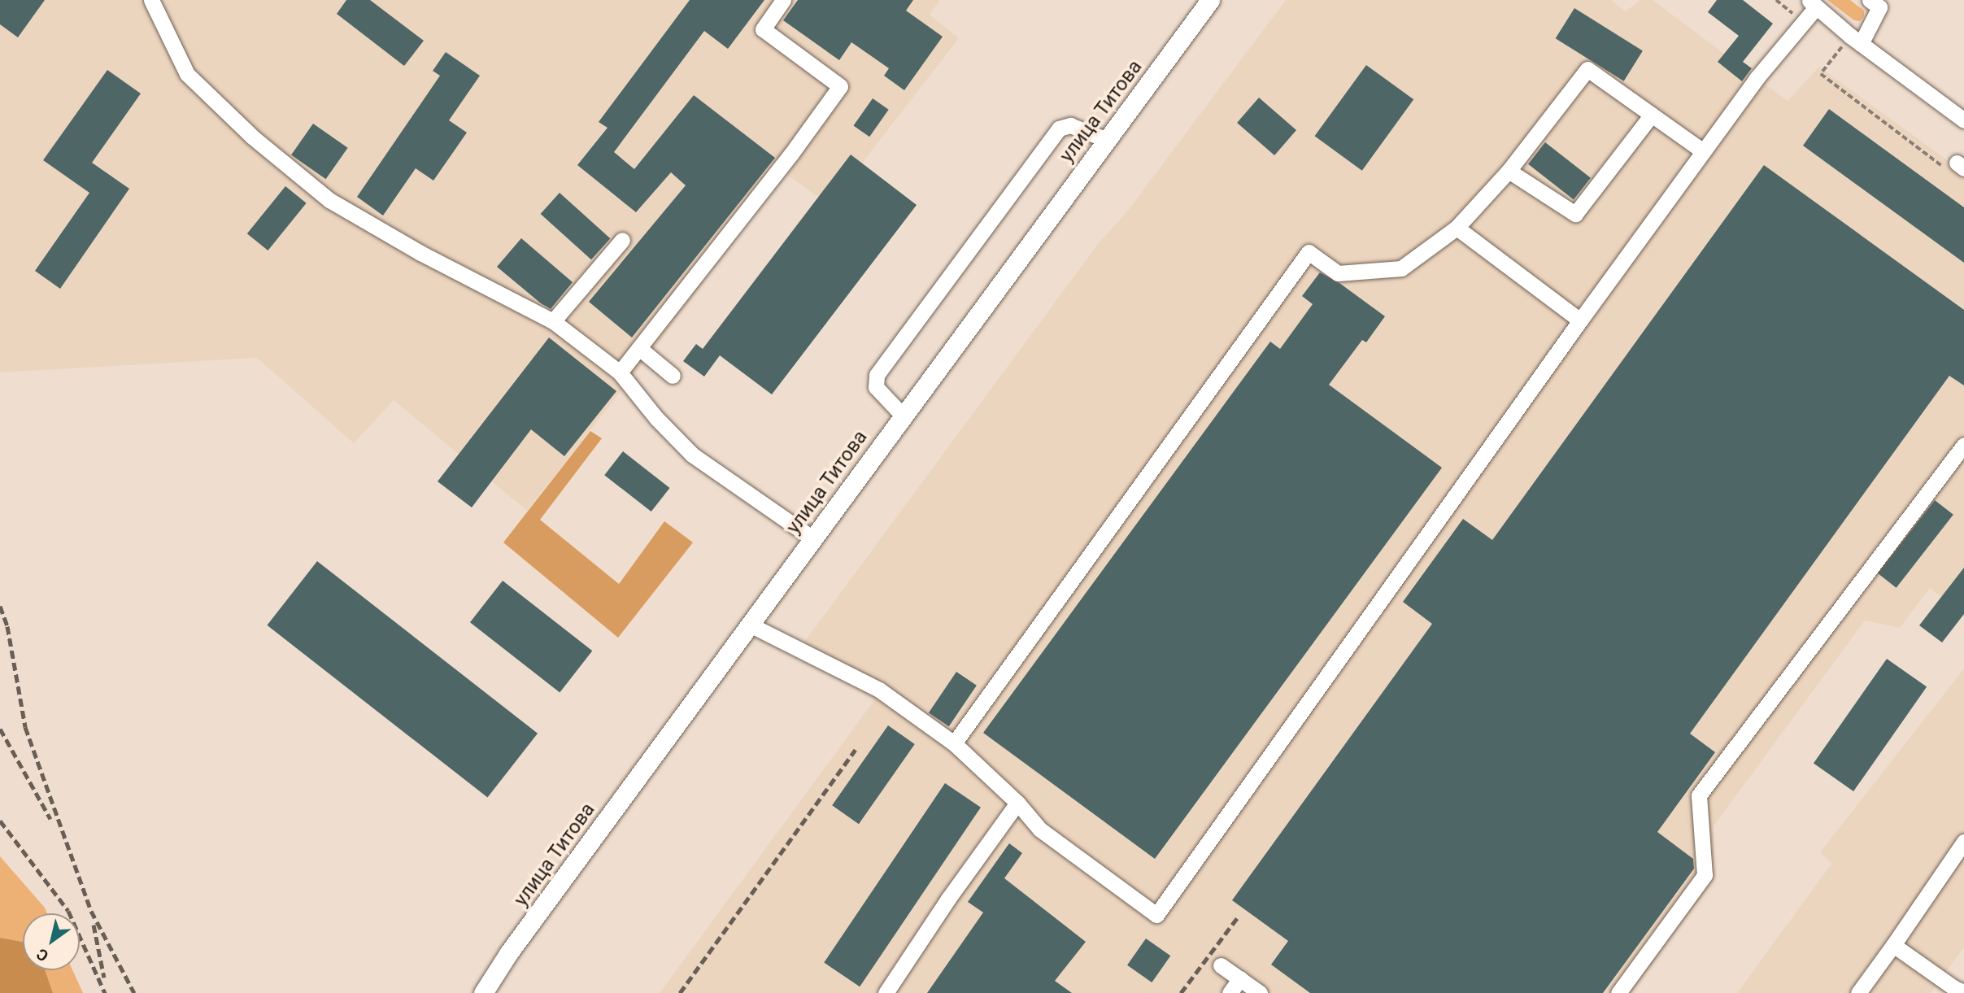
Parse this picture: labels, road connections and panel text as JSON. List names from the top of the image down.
{
  "streets": {
    "main road": ["улица Титова"]
  },
  "north": "bottom left"
}
